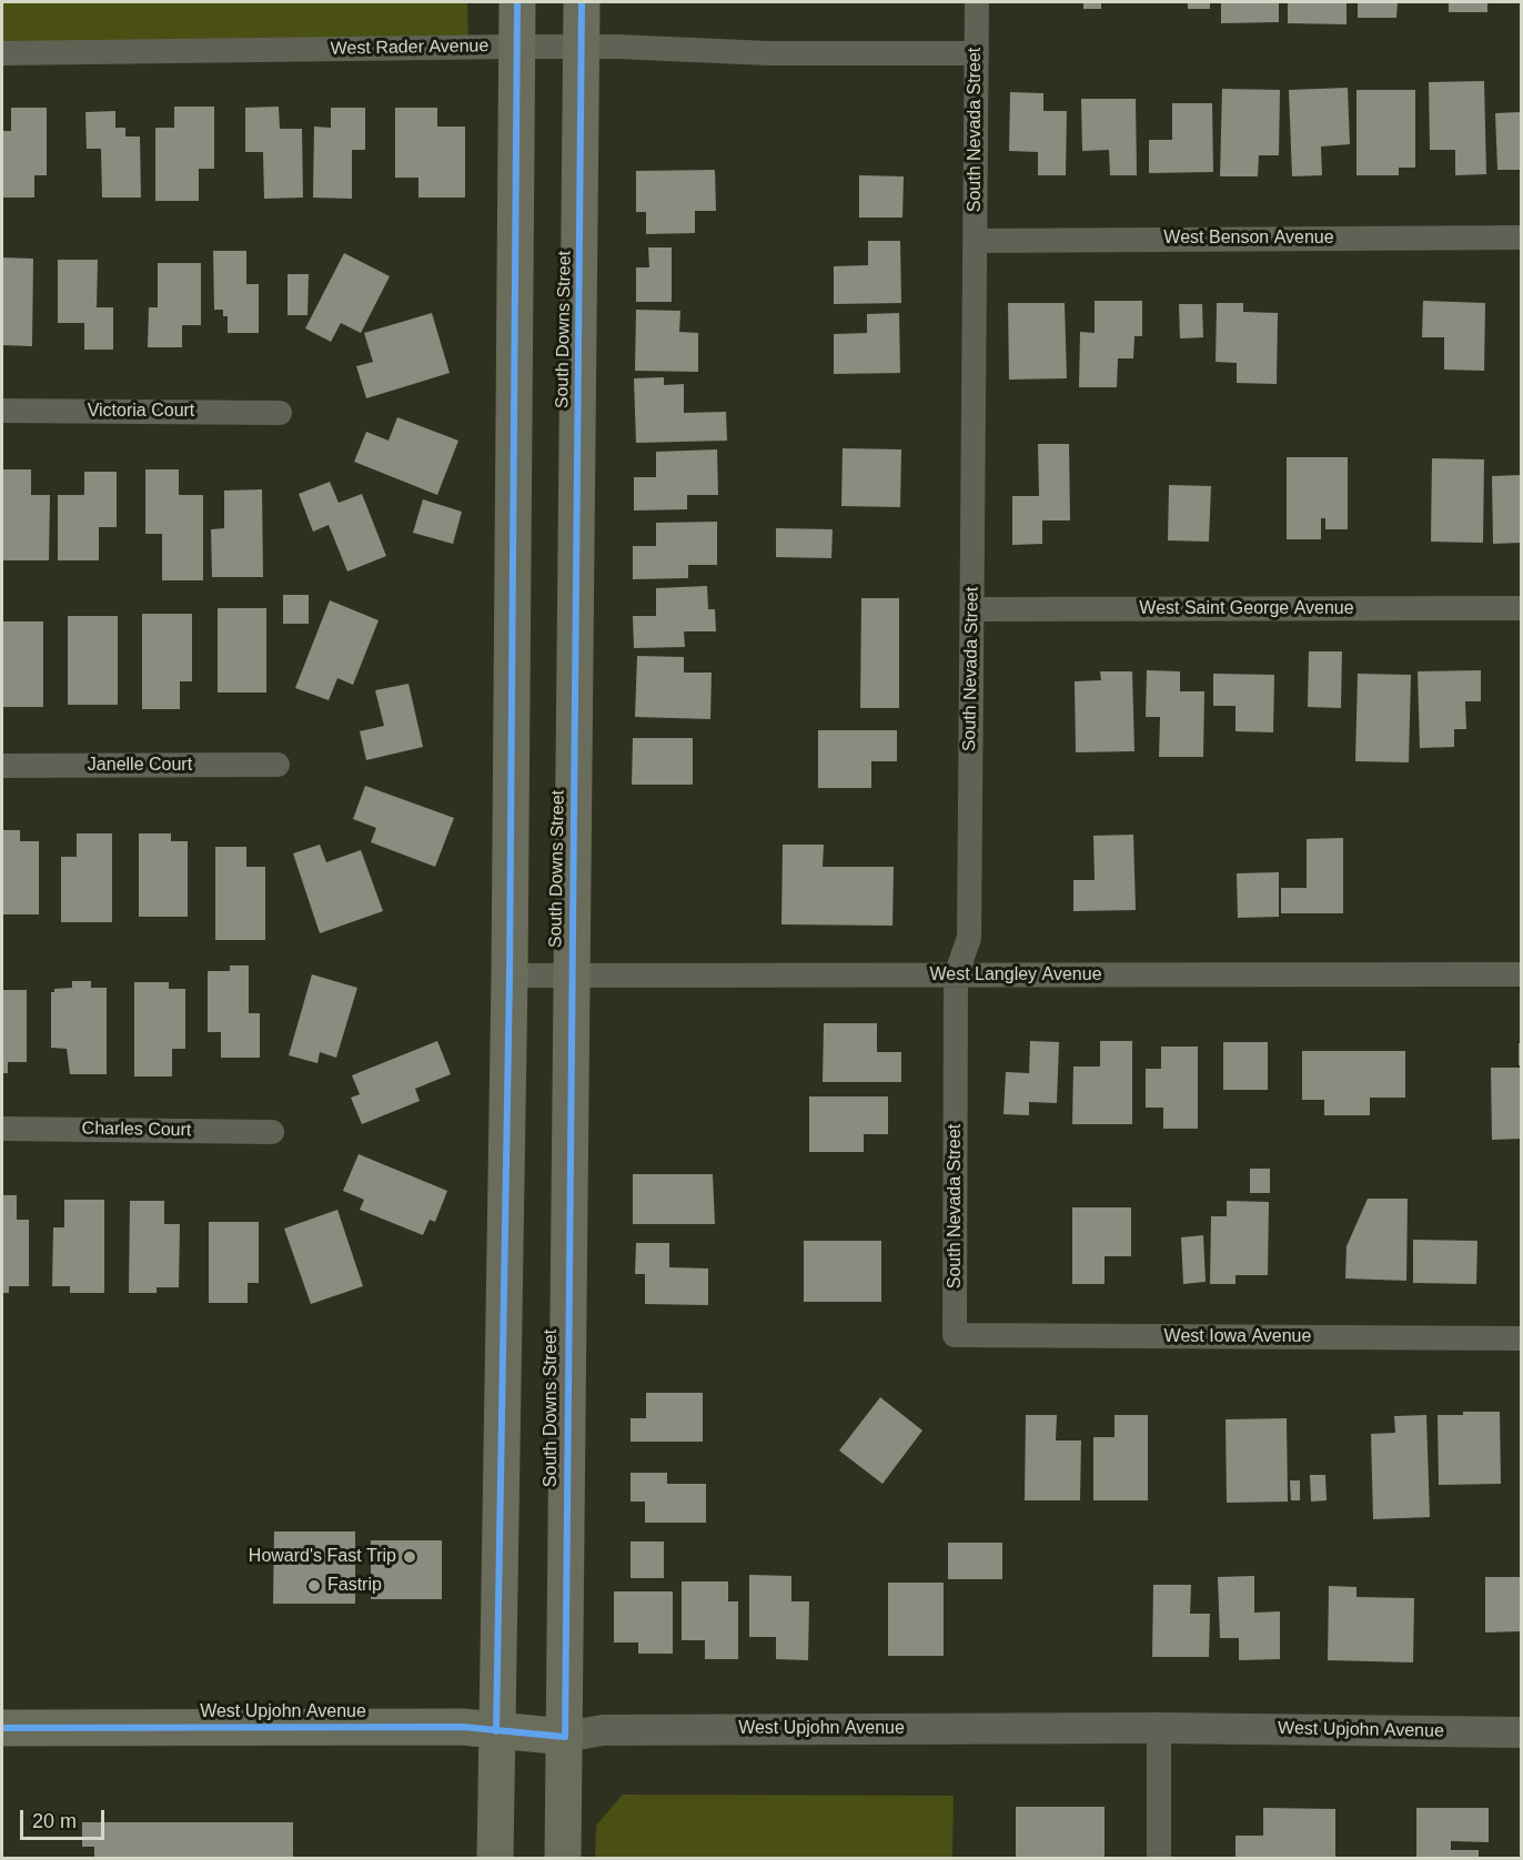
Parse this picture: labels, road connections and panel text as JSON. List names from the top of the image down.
{
  "streets": {
    "main road": ["South Downs Street", "West Upjohn Avenue"],
    "street": [
      "West Rader Avenue",
      "South Nevada Street",
      "West Benson Avenue",
      "Victoria Court",
      "West Saint George Avenue",
      "Janelle Court",
      "West Langley Avenue",
      "Charles Court",
      "West Iowa Avenue"
    ]
  },
  "crossings": [
    ["West Rader Avenue", "South Nevada Street"],
    ["West Rader Avenue", "South Downs Street"],
    ["South Nevada Street", "West Benson Avenue"],
    ["South Nevada Street", "West Saint George Avenue"],
    ["South Nevada Street", "West Langley Avenue"],
    ["South Nevada Street", "West Iowa Avenue"],
    ["South Downs Street", "West Langley Avenue"],
    ["South Downs Street", "West Upjohn Avenue"]
  ],
  "places": ["Howard's Fast Trip", "Fastrip"],
  "scale_bar": "20 m"
}
